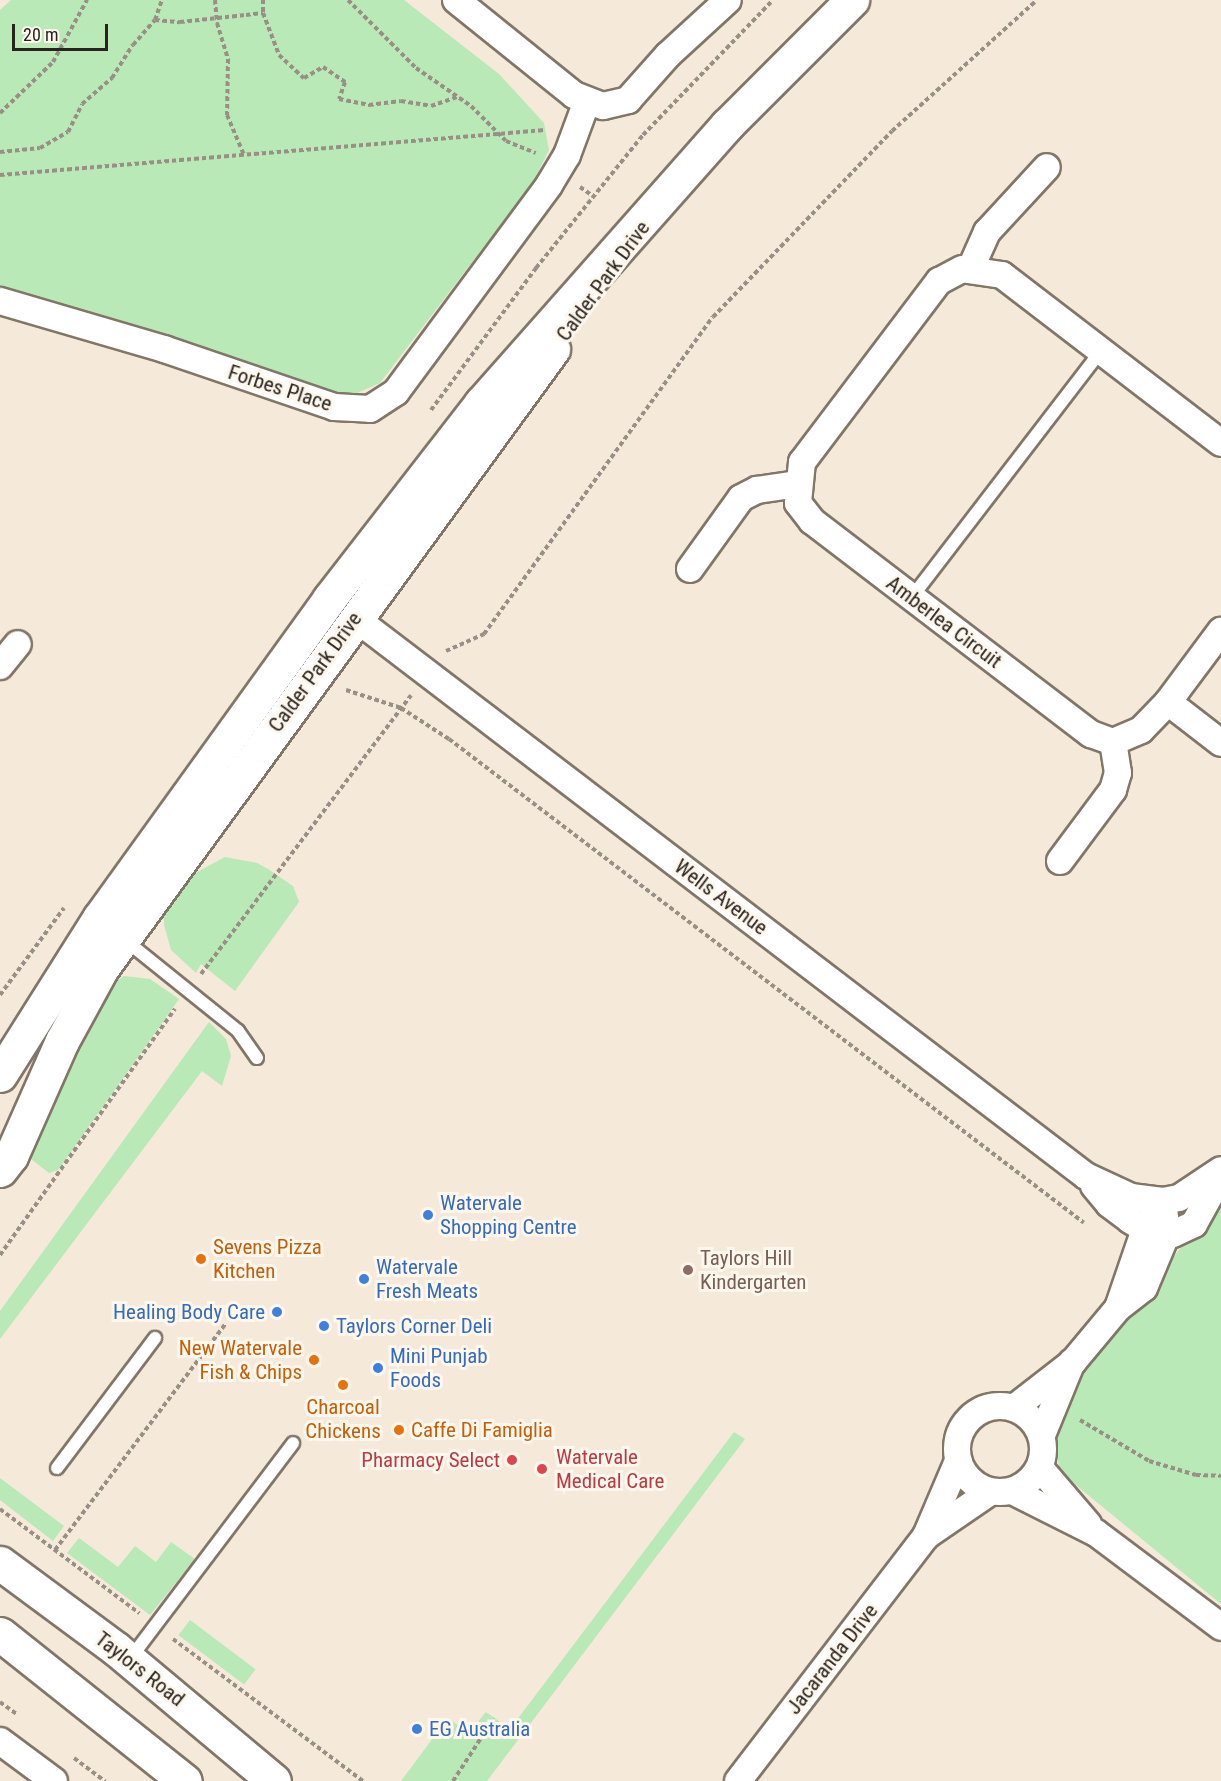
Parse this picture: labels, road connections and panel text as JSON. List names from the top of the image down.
{
  "streets": {
    "street": [
      "Calder Park Drive",
      "Forbes Place",
      "Amberlea Circuit",
      "Wells Avenue",
      "Jacaranda Drive",
      "Taylors Road"
    ]
  },
  "crossings": [
    ["Calder Park Drive", "Wells Avenue"]
  ],
  "places": [
    "Watervale Shopping Centre",
    "Sevens Pizza Kitchen",
    "Taylors Hill Kindergarten",
    "Watervale Fresh Meats",
    "Healing Body Care",
    "Taylors Corner Deli",
    "New Watervale Fish & Chips",
    "Mini Punjab Foods",
    "Charcoal Chickens",
    "Caffe Di Famiglia",
    "Pharmacy Select",
    "Watervale Medical Care",
    "EG Australia"
  ],
  "scale_bar": "20 m"
}
